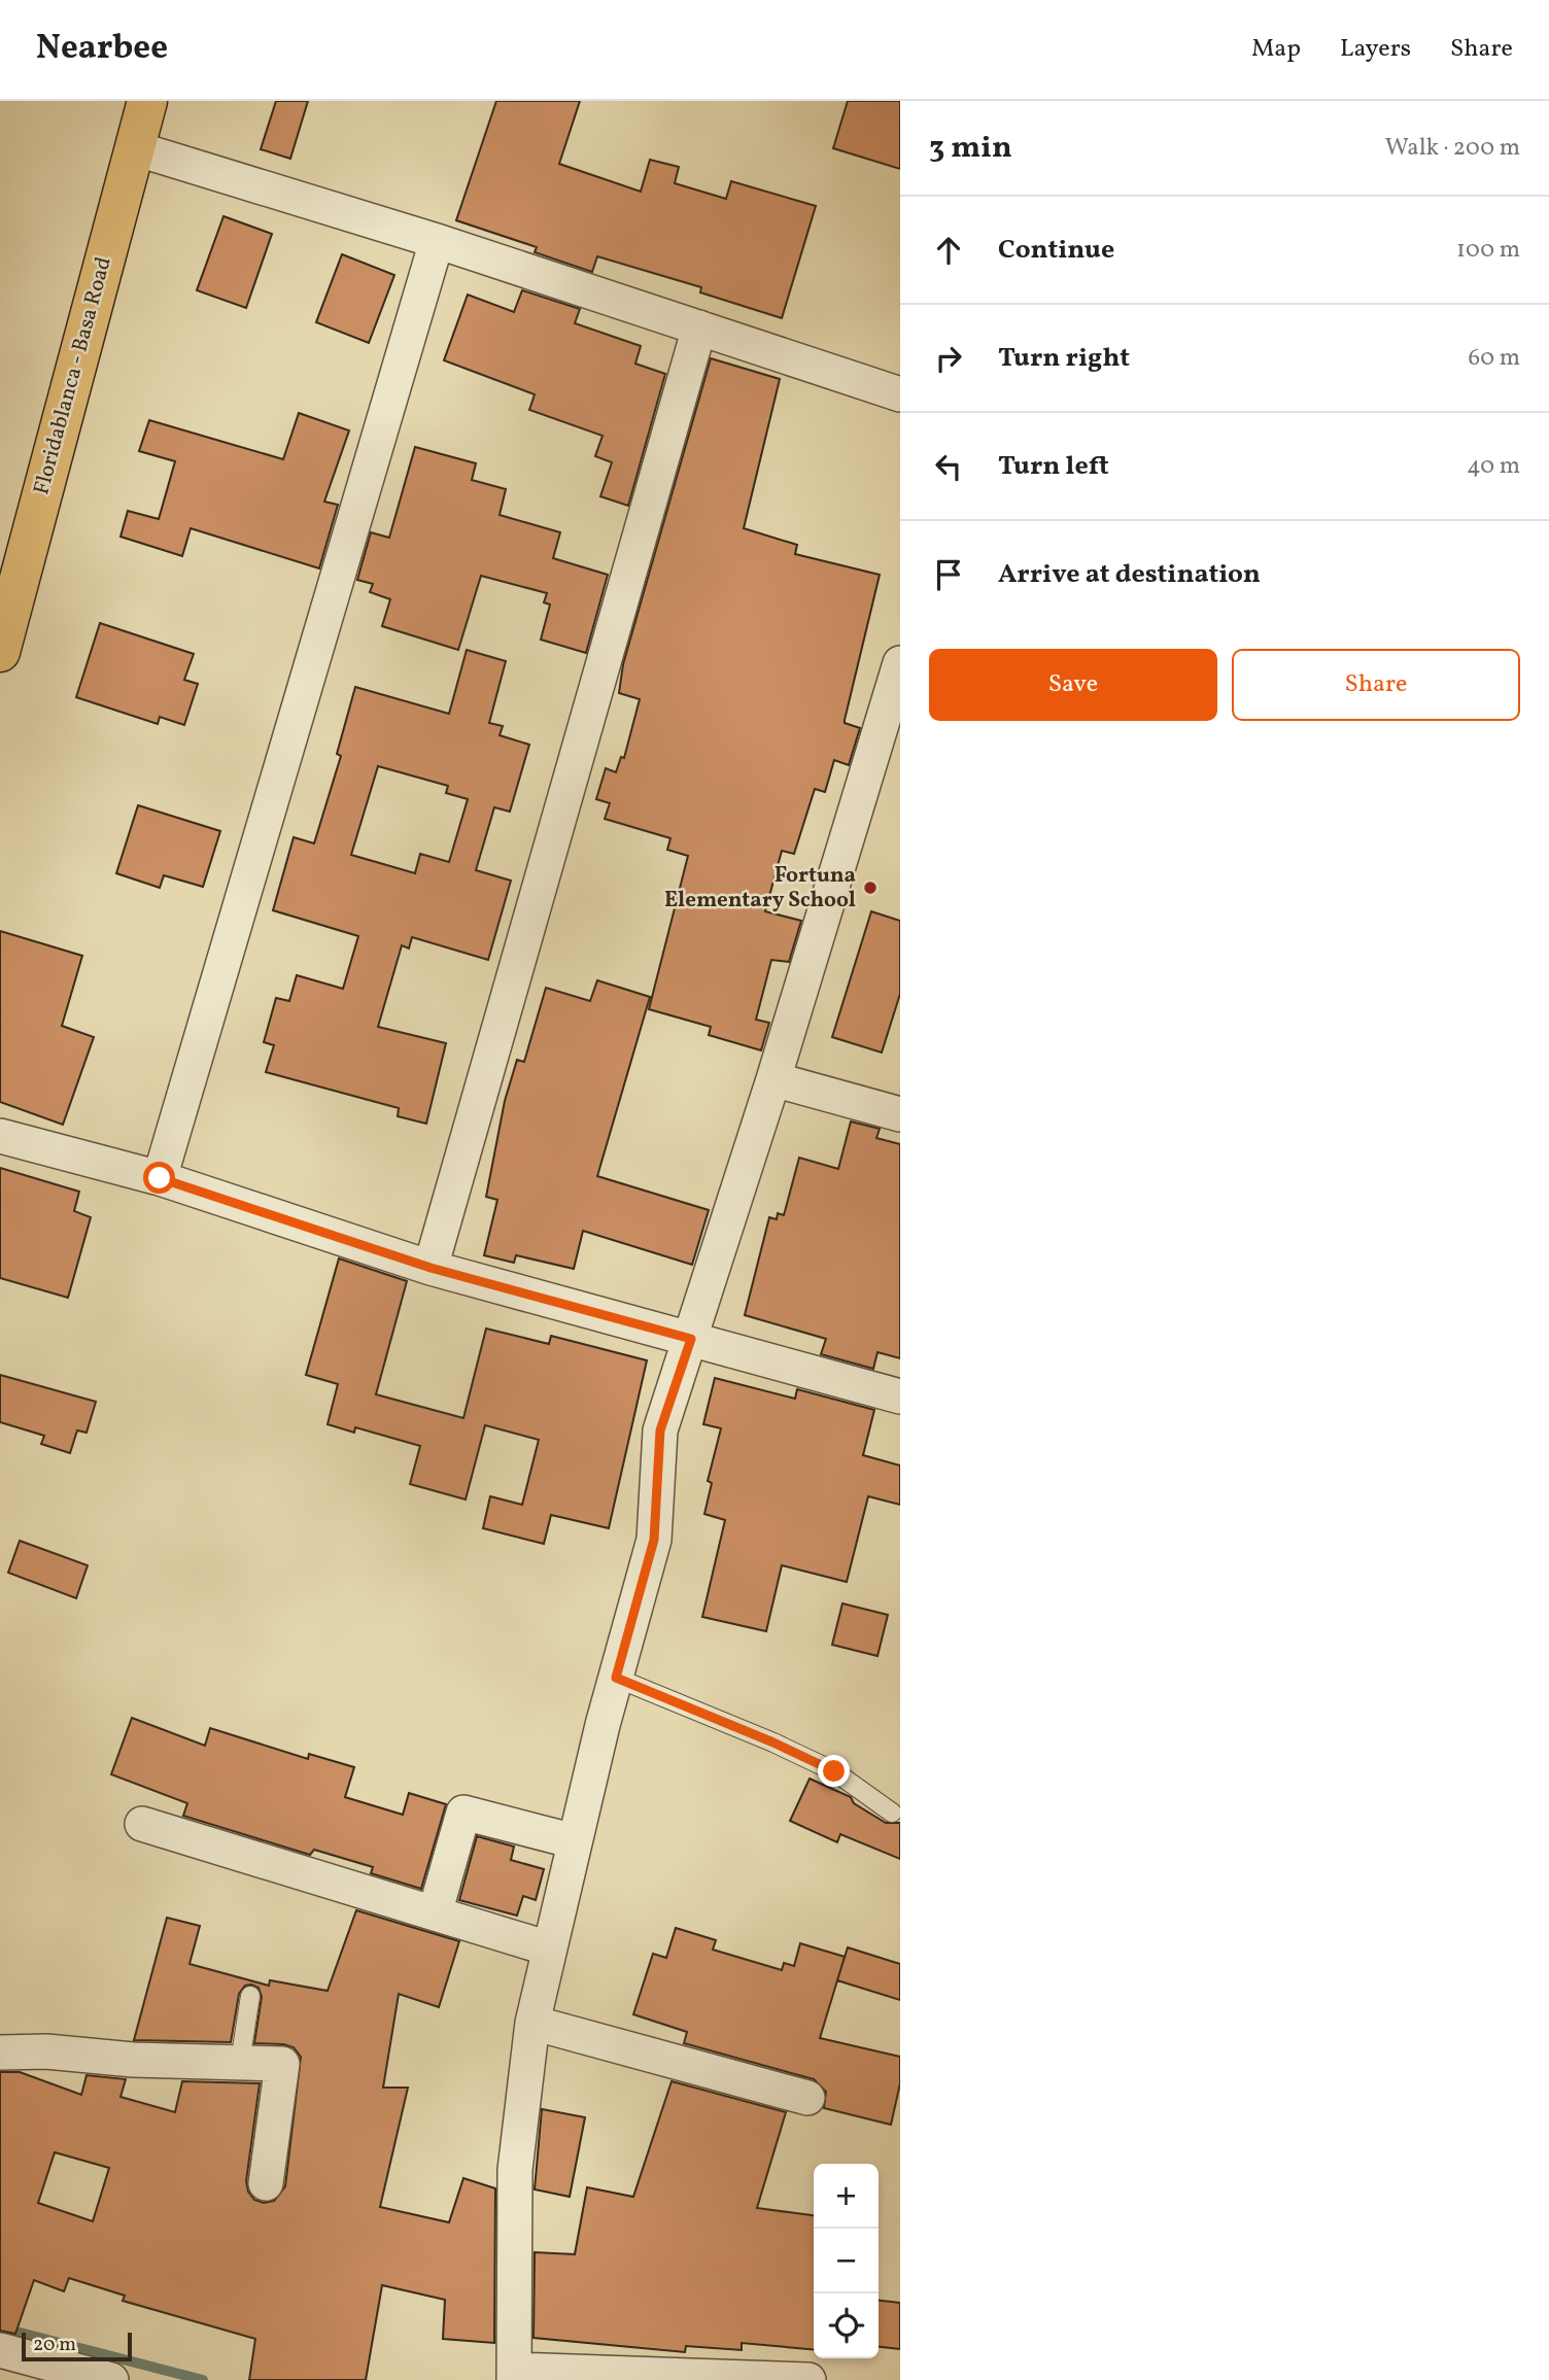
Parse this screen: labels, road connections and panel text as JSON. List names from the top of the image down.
{
  "streets": {
    "main road": ["Floridablanca - Basa Road"]
  },
  "places": ["Fortuna Elementary School"],
  "scale_bar": "20 m",
  "page": {
    "header": "Nearbee",
    "nav": ["Map", "Layers", "Share"],
    "heading": ["3 min", "Walk · 200 m"],
    "list": [
      ["Continue", "100 m"],
      ["Turn right", "60 m"],
      ["Turn left", "40 m"],
      "Arrive at destination"
    ],
    "buttons": ["Save", "Share"],
    "map_buttons": ["+", "−"],
    "scale": "20 m"
  }
}
